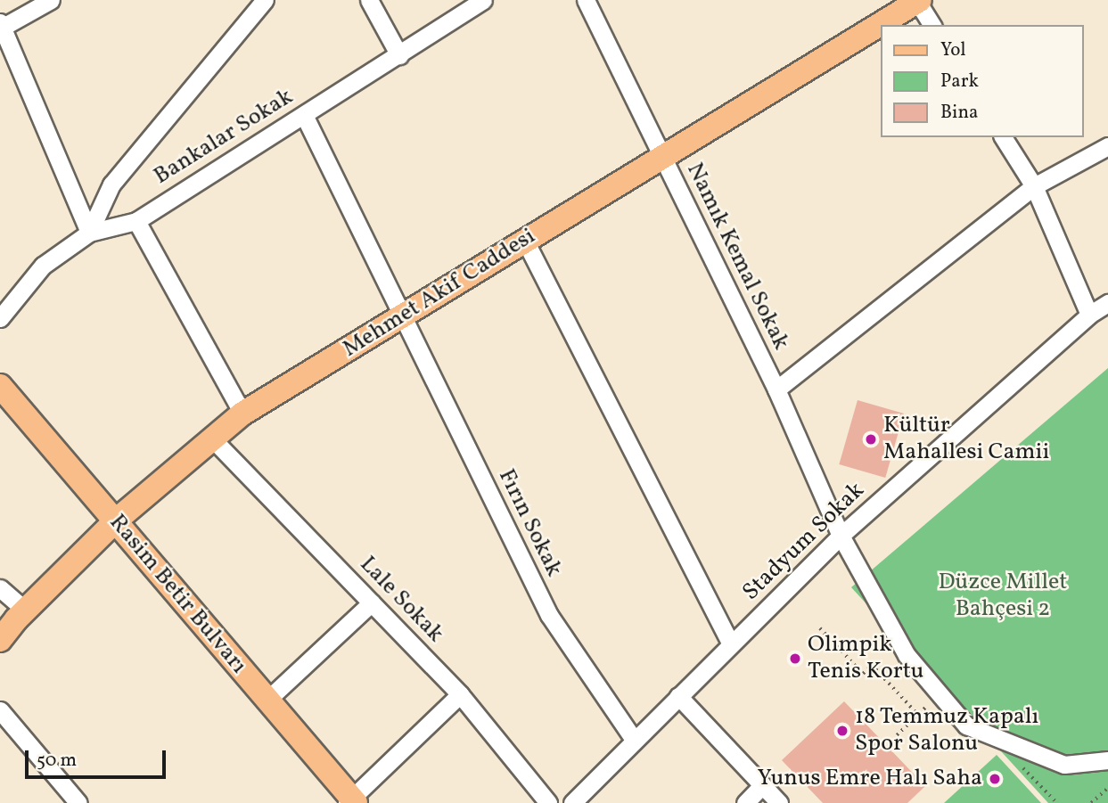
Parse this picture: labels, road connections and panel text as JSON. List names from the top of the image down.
{
  "streets": {
    "main road": ["Mehmet Akif Caddesi", "Rasim Betir Bulvarı"],
    "street": [
      "Bankalar Sokak",
      "Namık Kemal Sokak",
      "Fırın Sokak",
      "Stadyum Sokak",
      "Lale Sokak"
    ]
  },
  "crossings": [
    ["Bankalar Sokak", "Fırın Sokak"],
    ["Namık Kemal Sokak", "Mehmet Akif Caddesi"],
    ["Namık Kemal Sokak", "Stadyum Sokak"],
    ["Mehmet Akif Caddesi", "Fırın Sokak"],
    ["Mehmet Akif Caddesi", "Rasim Betir Bulvarı"],
    ["Mehmet Akif Caddesi", "Lale Sokak"],
    ["Fırın Sokak", "Stadyum Sokak"]
  ],
  "parks": ["Düzce Millet Bahçesi 2"],
  "places": [
    "Kültür Mahallesi Camii",
    "Olimpik Tenis Kortu",
    "18 Temmuz Kapalı Spor Salonu",
    "Yunus Emre Halı Saha"
  ],
  "legend": ["Yol", "Park", "Bina"],
  "scale_bar": "50 m"
}
